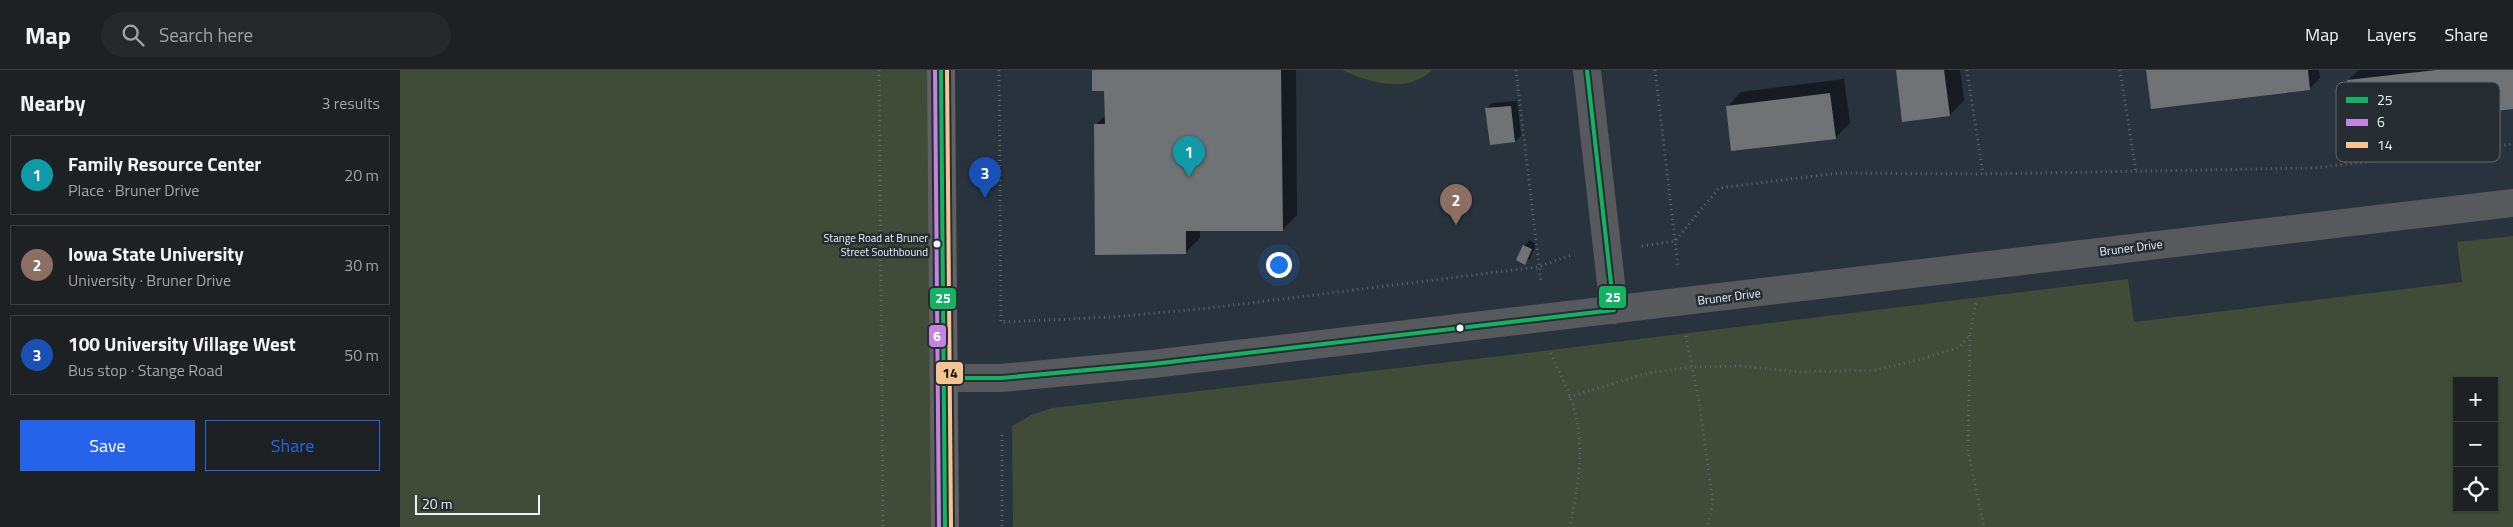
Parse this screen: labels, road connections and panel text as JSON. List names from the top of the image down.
{
  "streets": {
    "street": ["Bruner Drive"]
  },
  "places": ["Stange Road at Bruner Street Southbound"],
  "lines": ["transit line 25", "transit line 6", "transit line 14"],
  "legend": ["25", "6", "14"],
  "scale_bar": "20 m",
  "page": {
    "header": "Map",
    "search": "Search here",
    "nav": ["Map", "Layers", "Share"],
    "heading": ["Nearby", "3 results"],
    "list": [
      {
        "mark": "1",
        "name": "Family Resource Center",
        "note": "Place · Bruner Drive",
        "value": "20 m"
      },
      {
        "mark": "2",
        "name": "Iowa State University",
        "note": "University · Bruner Drive",
        "value": "30 m"
      },
      {
        "mark": "3",
        "name": "100 University Village West",
        "note": "Bus stop · Stange Road",
        "value": "50 m"
      }
    ],
    "pins": ["1", "3", "2"],
    "map_buttons": ["+", "−"],
    "buttons": ["Save", "Share"],
    "scale": "20 m"
  }
}
